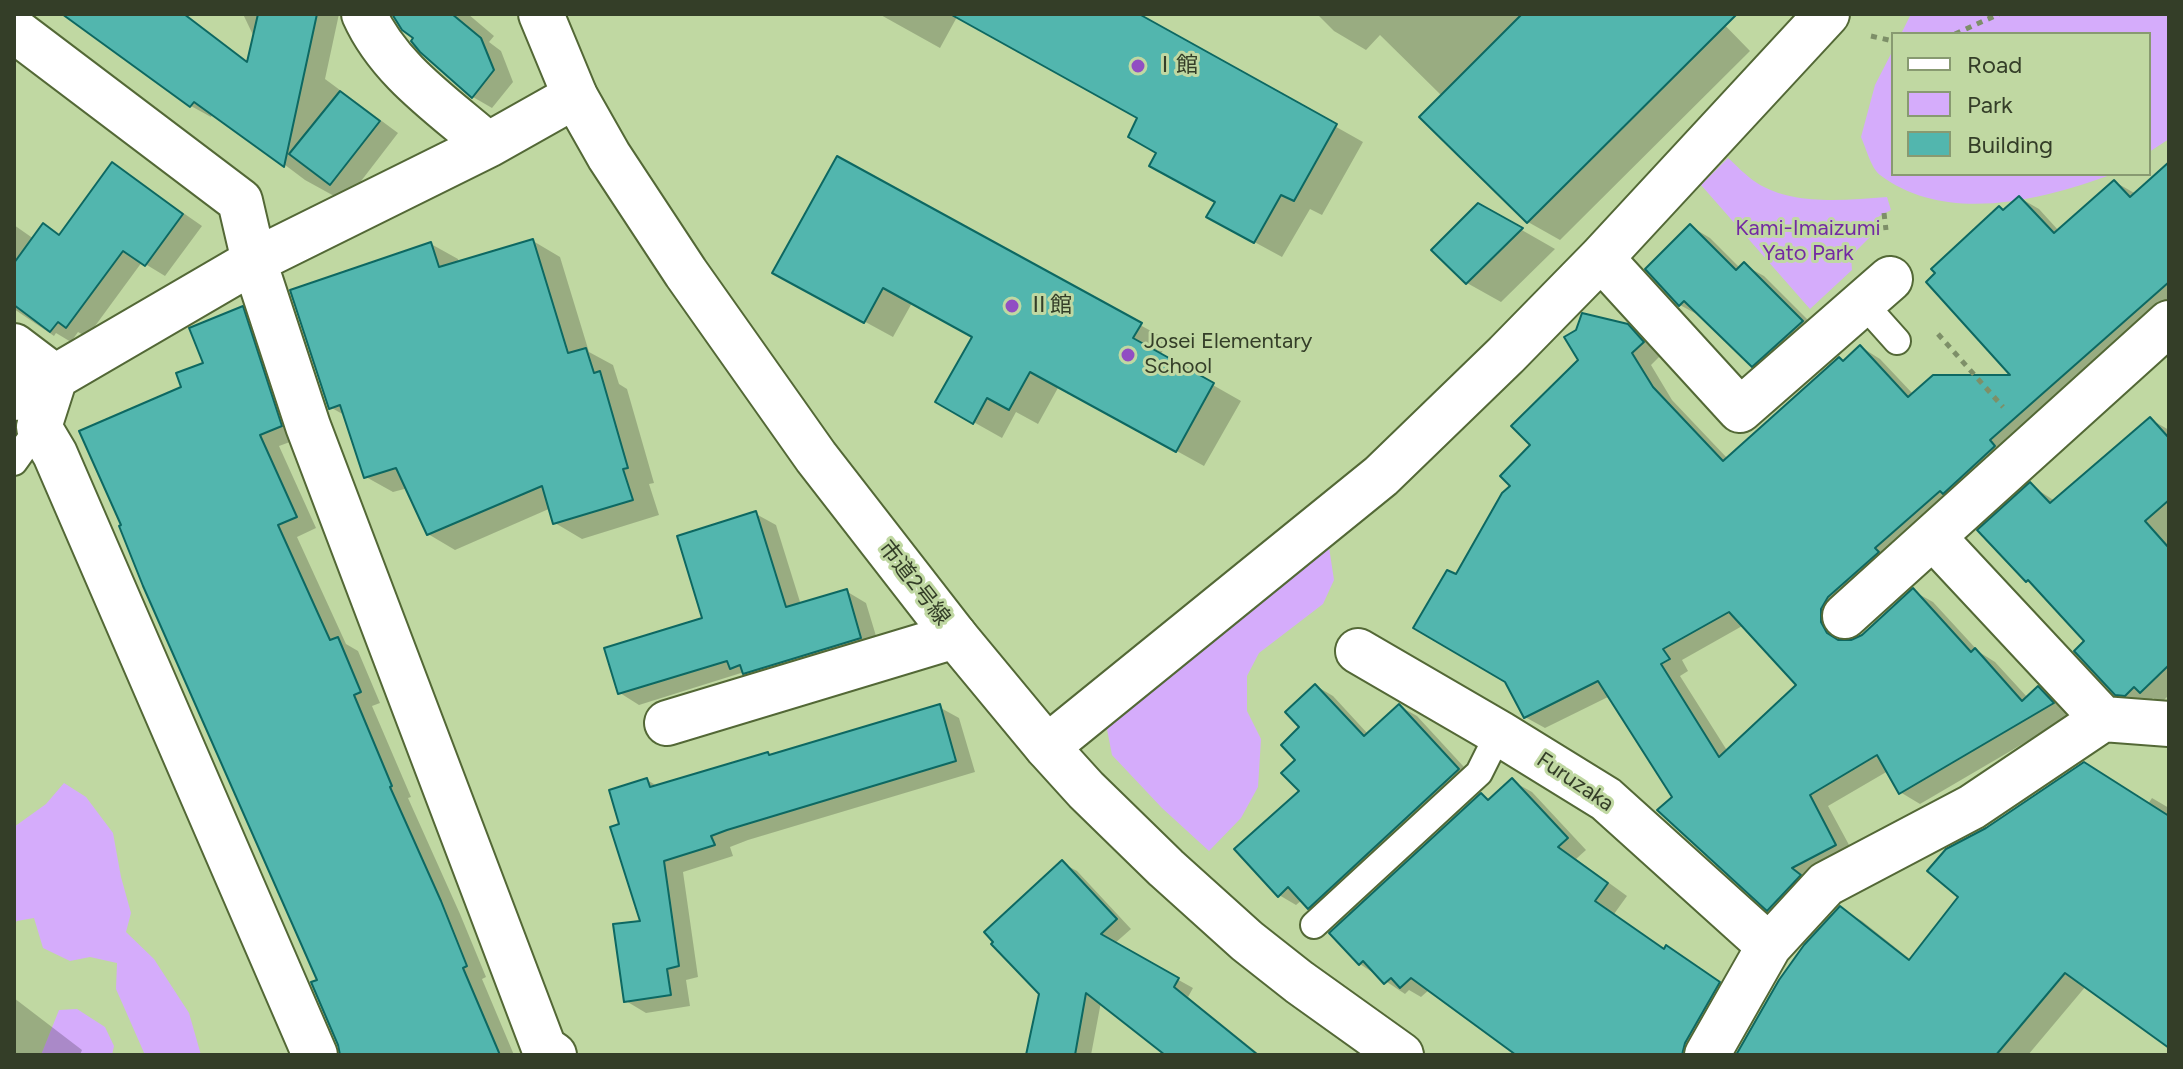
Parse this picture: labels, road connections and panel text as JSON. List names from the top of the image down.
{
  "streets": {
    "street": ["市道2号線", "Furuzaka"]
  },
  "parks": ["Kami-Imaizumi Yato Park"],
  "places": ["Ⅰ館", "Ⅱ館", "Josei Elementary School"],
  "legend": ["Road", "Park", "Building"]
}
